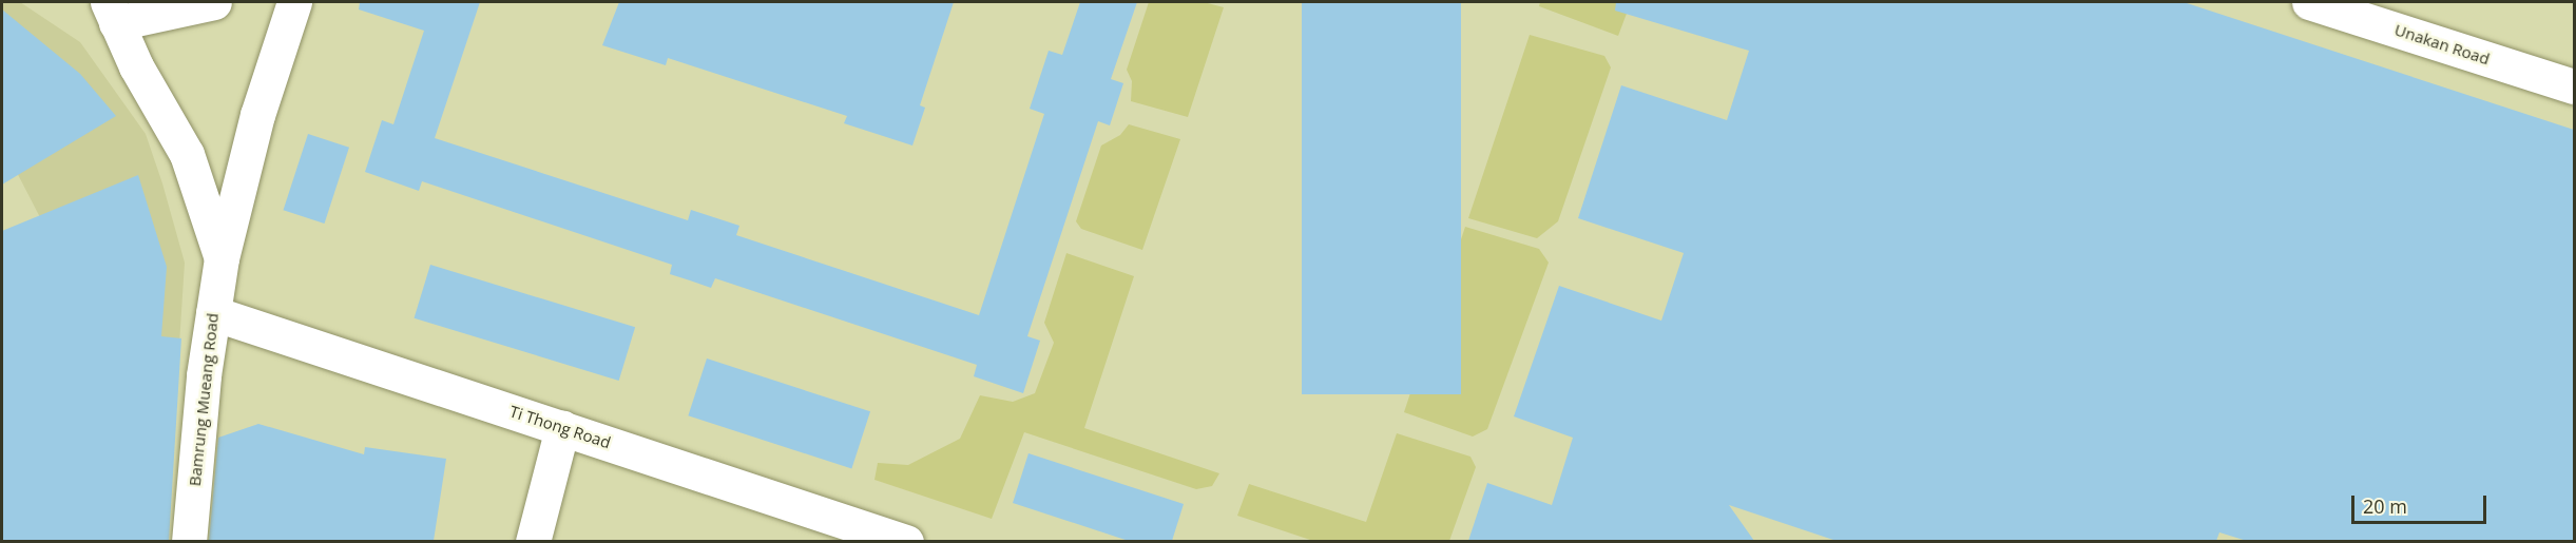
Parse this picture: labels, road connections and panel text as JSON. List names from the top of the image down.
{
  "streets": {
    "main road": ["Unakan Road", "Bamrung Mueang Road", "Ti Thong Road"]
  },
  "crossings": [
    ["Bamrung Mueang Road", "Ti Thong Road"]
  ],
  "scale_bar": "20 m"
}
